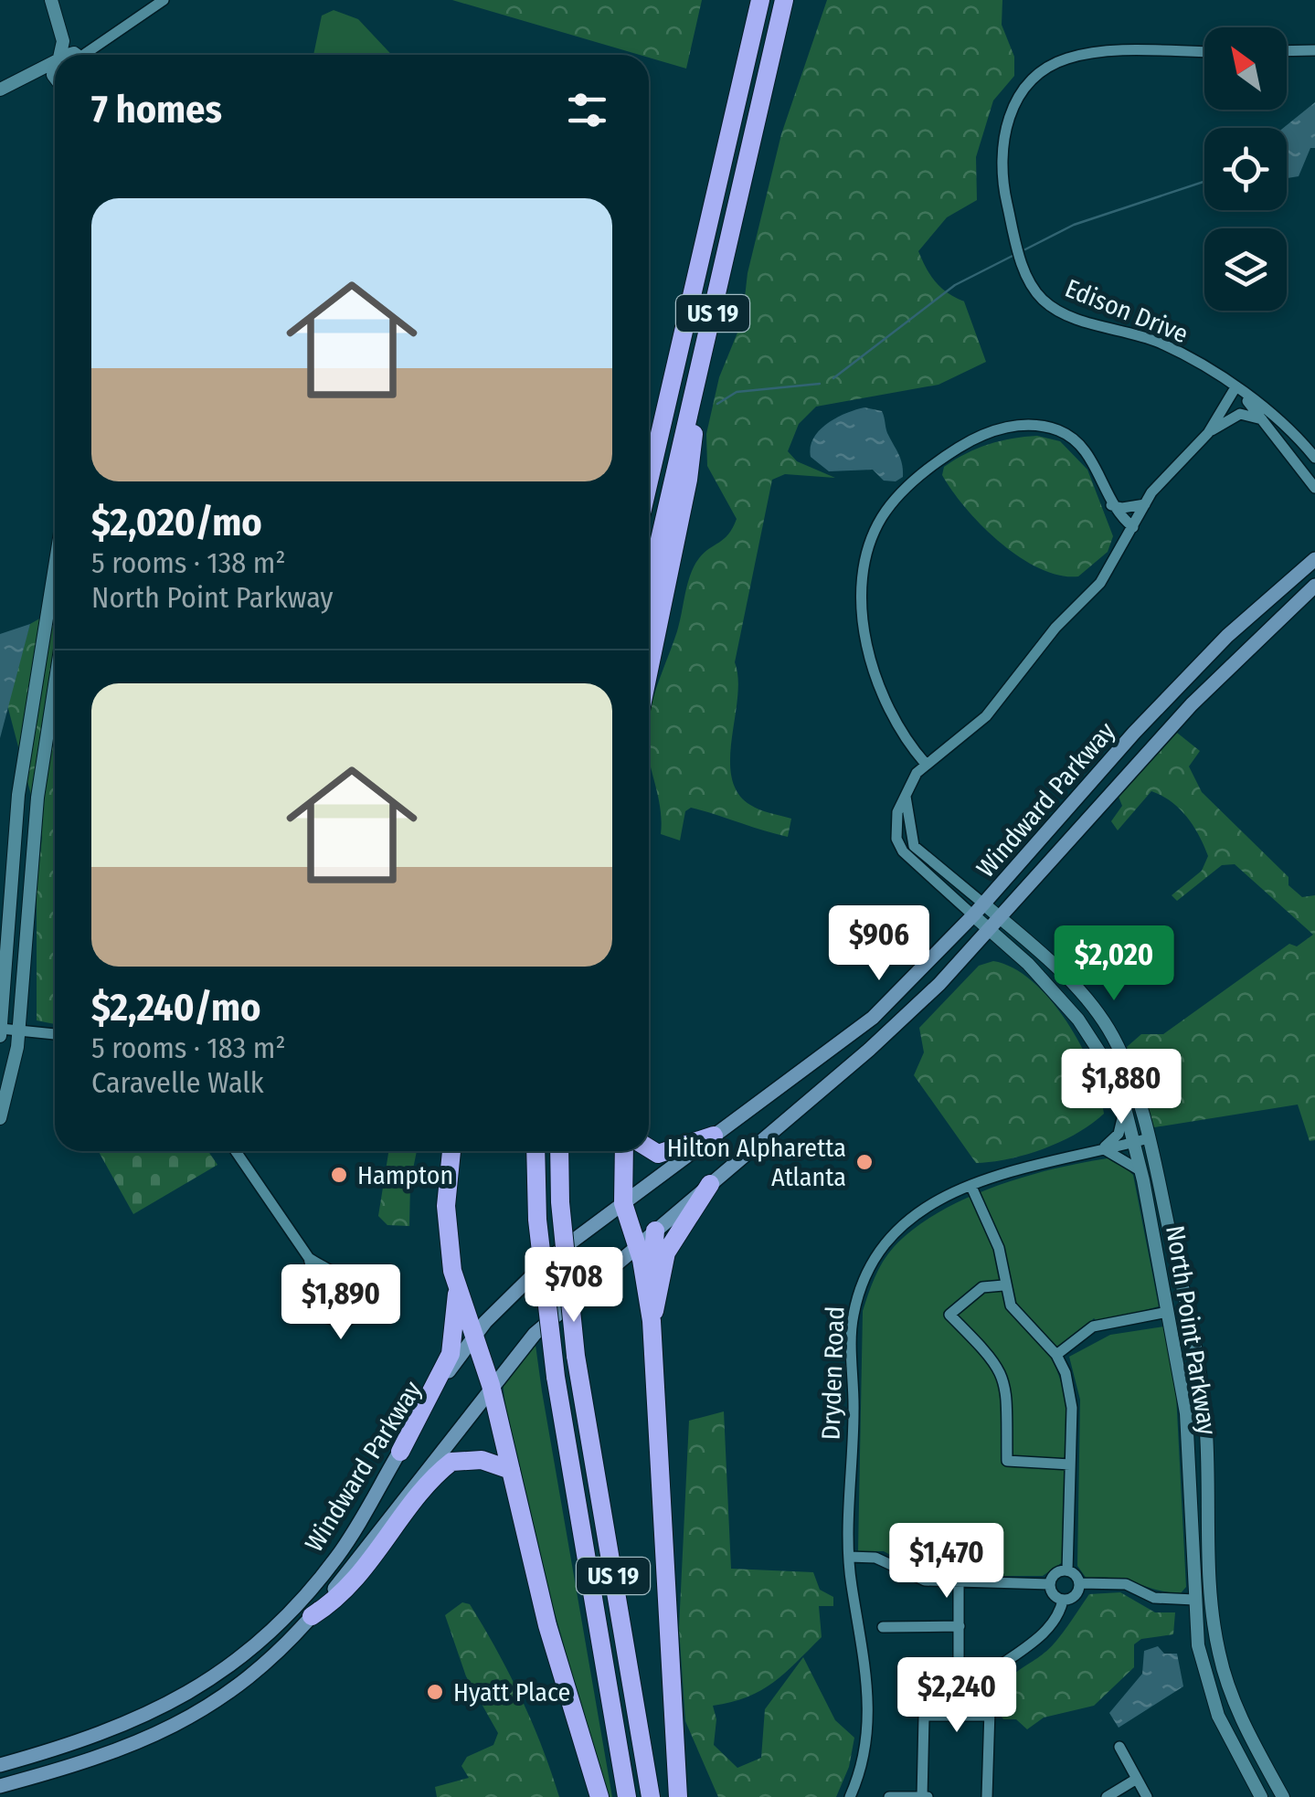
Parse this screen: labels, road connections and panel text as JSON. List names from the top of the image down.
{
  "streets": {
    "highway": ["US 19"],
    "main road": ["Windward Parkway"],
    "street": ["Edison Drive", "North Point Parkway", "Dryden Road"]
  },
  "crossings": [
    ["Windward Parkway", "North Point Parkway"],
    ["North Point Parkway", "Dryden Road"]
  ],
  "places": ["Hilton Alpharetta Atlanta", "Hampton", "Hyatt Place"],
  "north": "top left",
  "page": {
    "heading": "7 homes",
    "list": [
      {
        "name": "$2,020/mo",
        "note": "5 rooms · 138 m² · North Point Parkway"
      },
      {
        "name": "$2,240/mo",
        "note": "5 rooms · 183 m² · Caravelle Walk"
      }
    ],
    "price": [
      "$906",
      "$2,020",
      "$1,880",
      "$708",
      "$1,890",
      "$1,470",
      "$2,240"
    ]
  }
}
